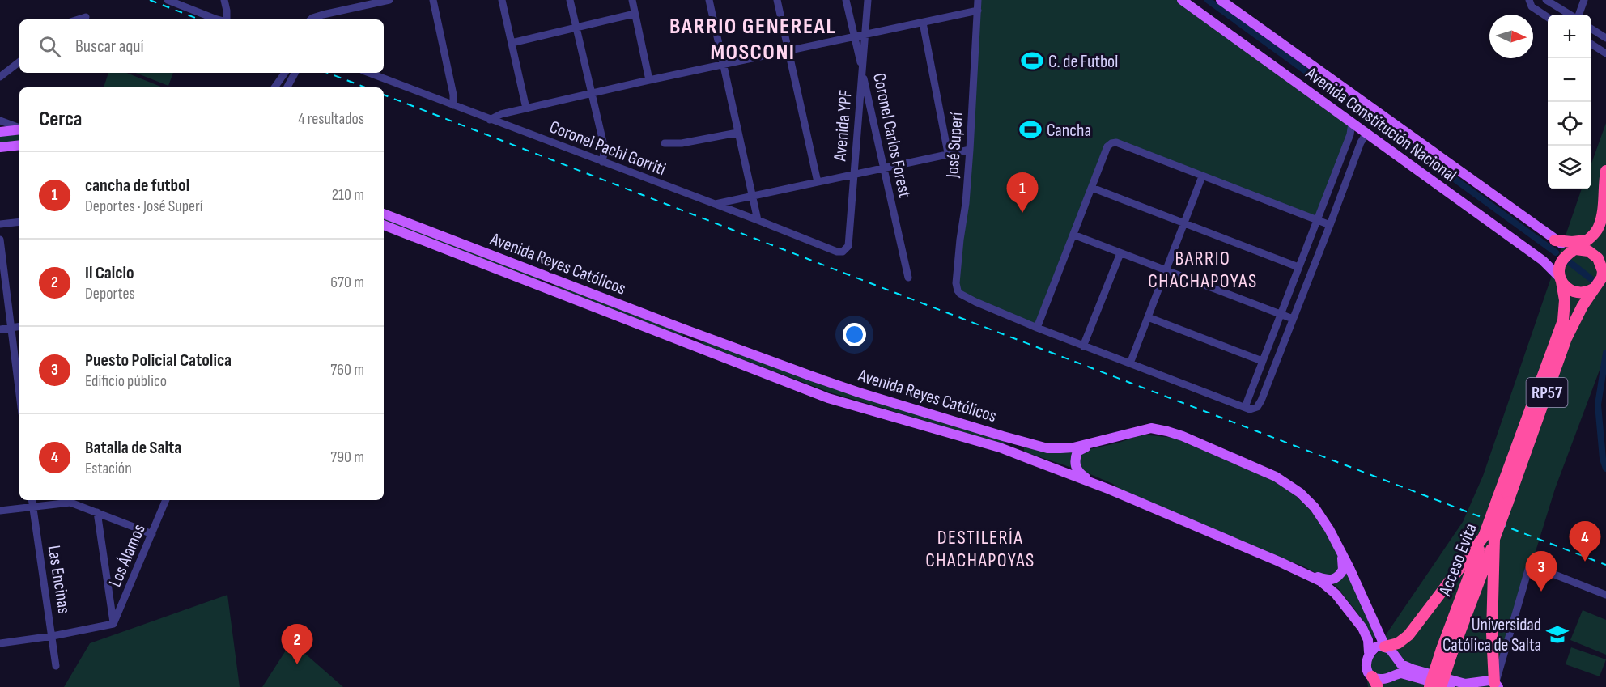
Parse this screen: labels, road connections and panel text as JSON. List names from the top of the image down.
{
  "streets": {
    "highway": ["RP57", "Acceso Evita"],
    "main road": ["Avenida Constitución Nacional", "Avenida Reyes Católicos"],
    "street": [
      "Avenida YPF",
      "Coronel Carlos Forest",
      "José Superí",
      "Coronel Pachi Gorriti",
      "Los Álamos",
      "Las Encinas"
    ]
  },
  "crossings": [
    ["Avenida Constitución Nacional", "RP57"],
    ["Avenida YPF", "Coronel Carlos Forest"],
    ["Avenida YPF", "Coronel Pachi Gorriti"],
    ["RP57", "Acceso Evita"]
  ],
  "districts": ["BARRIO GENEREAL MOSCONI", "BARRIO CHACHAPOYAS", "DESTILERÍA CHACHAPOYAS"],
  "places": {
    "sports": ["C. de Futbol", "Cancha"],
    "school or university": ["Universidad Católica de Salta"]
  },
  "north": "right",
  "page": {
    "map_buttons": ["+", "−"],
    "search": "Buscar aquí",
    "heading": ["Cerca", "4 resultados"],
    "list": [
      {
        "mark": "1",
        "name": "cancha de futbol",
        "note": "Deportes · José Superí",
        "value": "210 m"
      },
      {
        "mark": "2",
        "name": "Il Calcio",
        "note": "Deportes",
        "value": "670 m"
      },
      {
        "mark": "3",
        "name": "Puesto Policial Catolica",
        "note": "Edificio público",
        "value": "760 m"
      },
      {
        "mark": "4",
        "name": "Batalla de Salta",
        "note": "Estación",
        "value": "790 m"
      }
    ],
    "pins": [
      "1",
      "4",
      "3",
      "2"
    ]
  }
}
